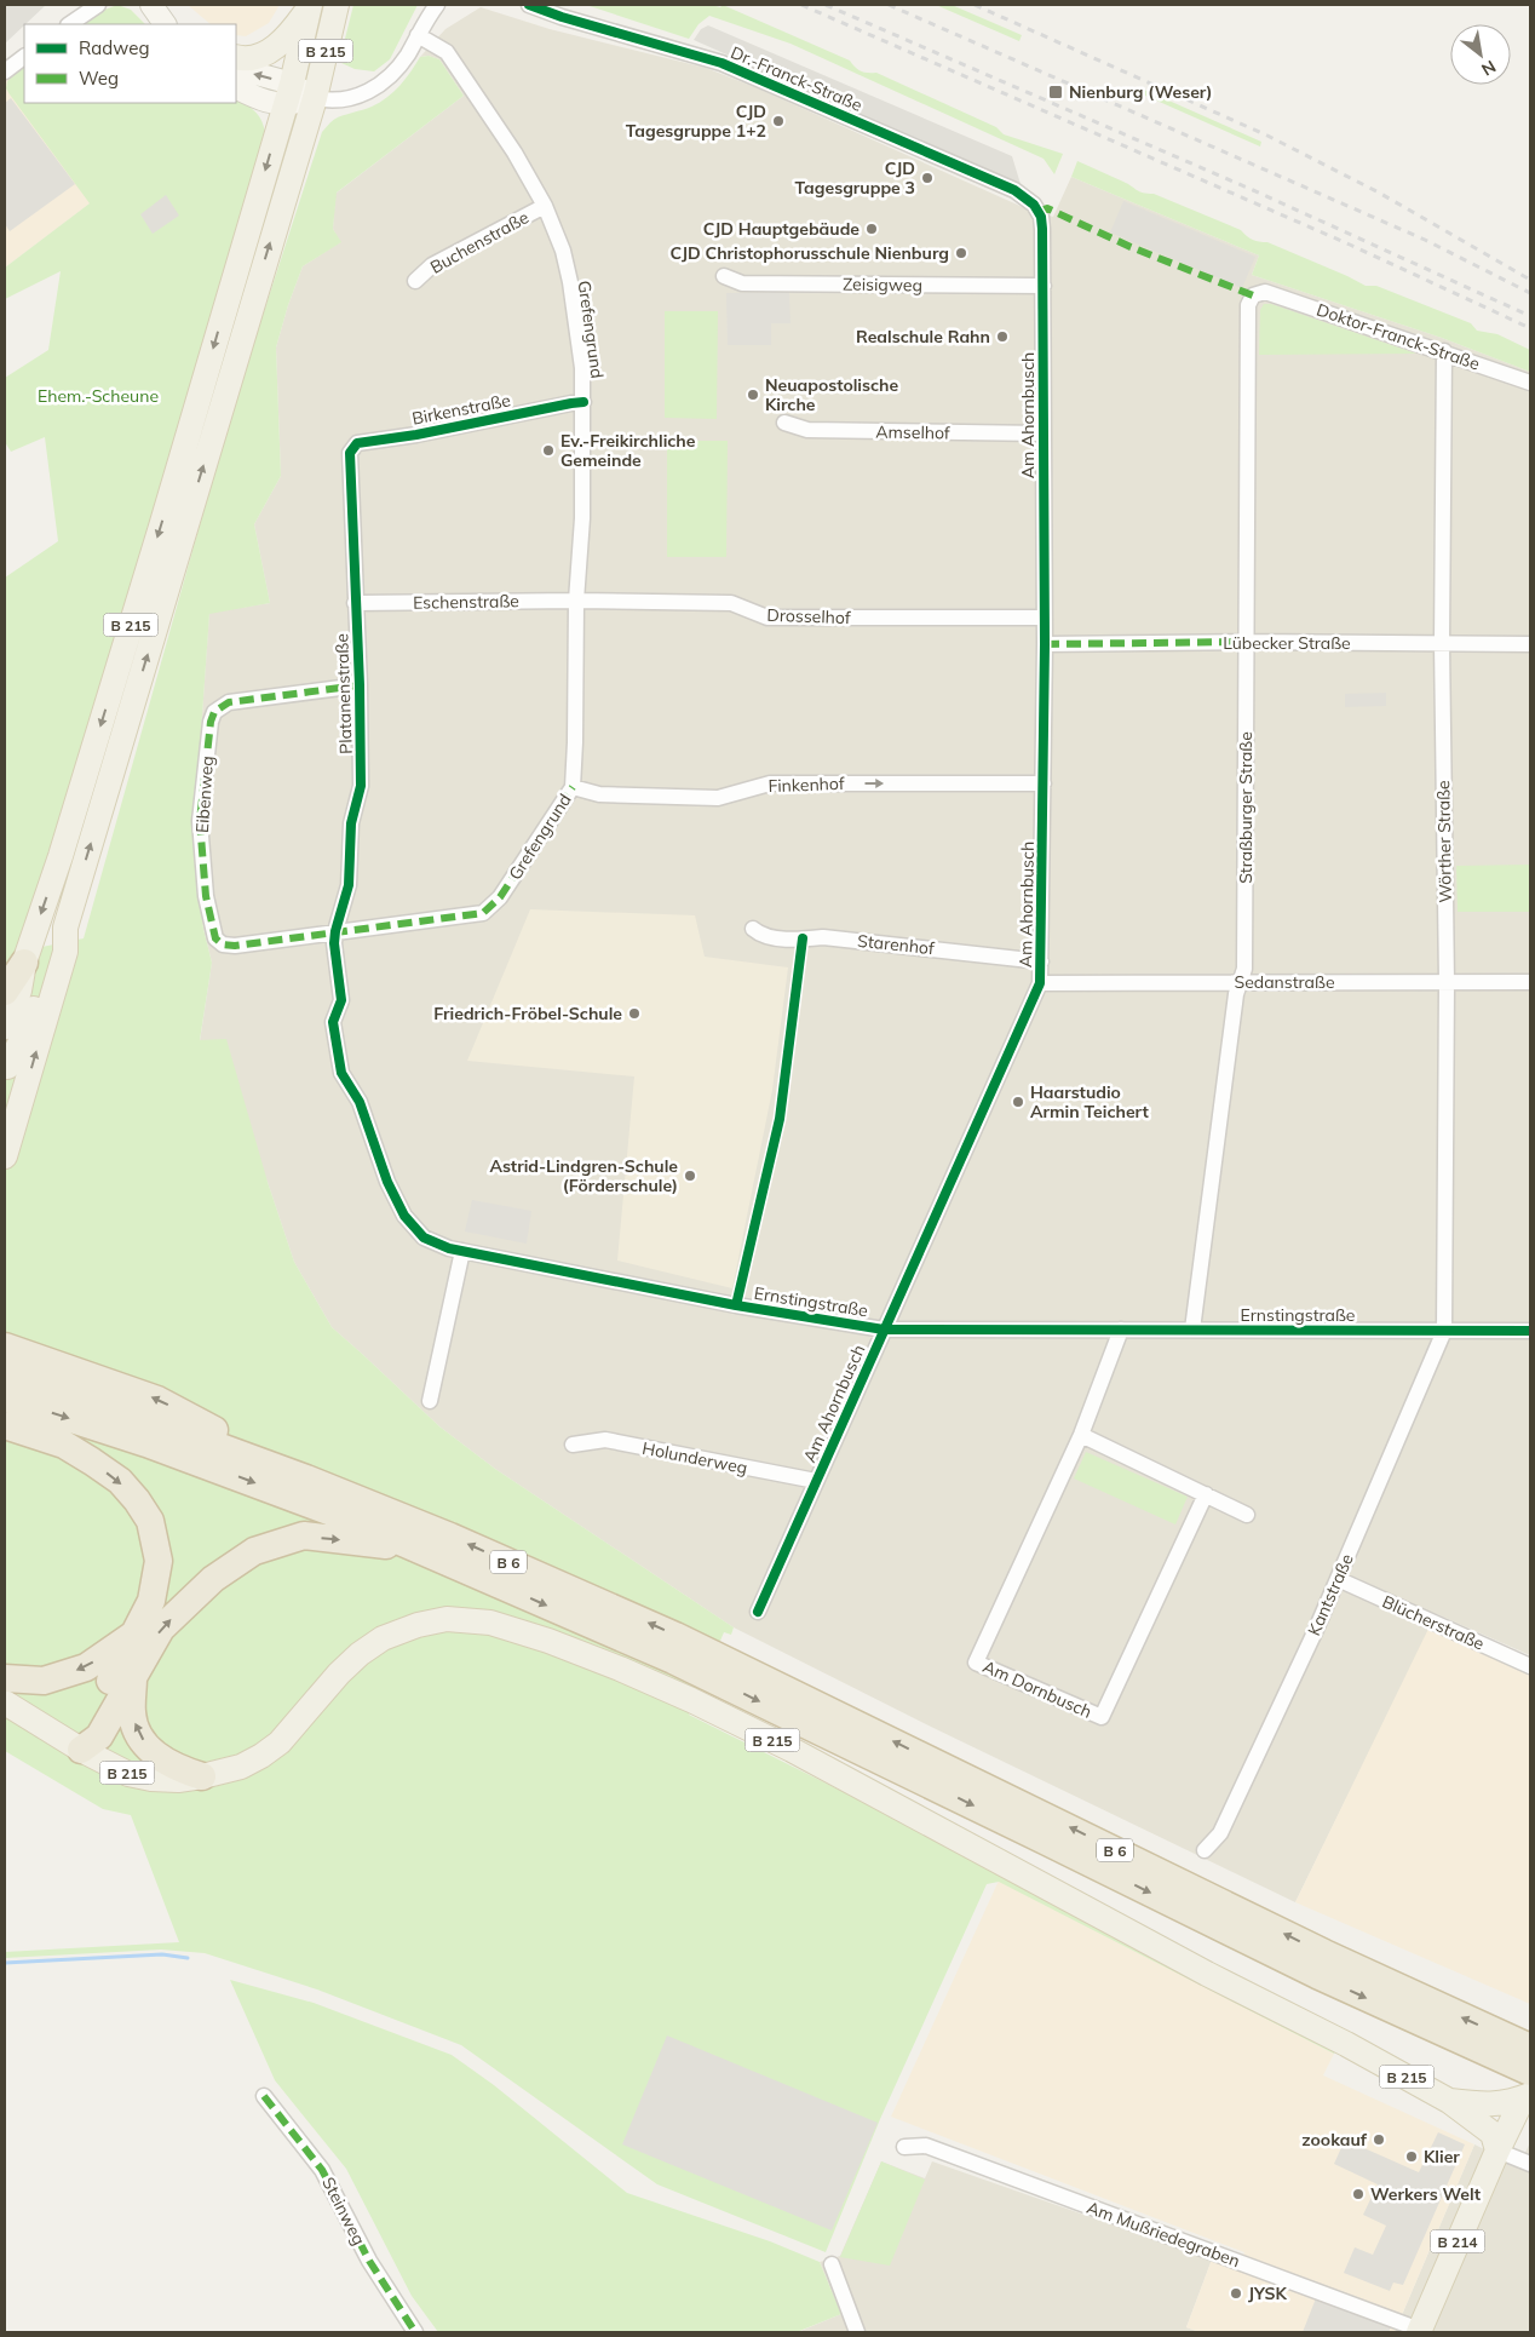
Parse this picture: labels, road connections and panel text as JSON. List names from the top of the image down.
{
  "streets": {
    "highway": ["B 6"],
    "main road": ["B 215", "B 214"],
    "street": [
      "Dr.-Franck-Straße",
      "Buchenstraße",
      "Zeisigweg",
      "Grefengrund",
      "Doktor-Franck-Straße",
      "Birkenstraße",
      "Am Ahornbusch",
      "Amselhof",
      "Eschenstraße",
      "Drosselhof",
      "Lübecker Straße",
      "Platanenstraße",
      "Finkenhof",
      "Eibenweg",
      "Straßburger Straße",
      "Wörther Straße",
      "Starenhof",
      "Sedanstraße",
      "Ernstingstraße",
      "Holunderweg",
      "Kantstraße",
      "Blücherstraße",
      "Am Dornbusch",
      "Steinweg",
      "Am Mußriedegraben"
    ]
  },
  "crossings": [
    ["B 215", "B 6"],
    ["B 215", "B 214"],
    ["Dr.-Franck-Straße", "Am Ahornbusch"],
    ["Buchenstraße", "Grefengrund"],
    ["Zeisigweg", "Am Ahornbusch"],
    ["Grefengrund", "Birkenstraße"],
    ["Grefengrund", "Eschenstraße"],
    ["Grefengrund", "Drosselhof"],
    ["Grefengrund", "Platanenstraße"],
    ["Grefengrund", "Finkenhof"],
    ["Grefengrund", "Eibenweg"],
    ["Grefengrund", "Ernstingstraße"],
    ["Doktor-Franck-Straße", "Straßburger Straße"],
    ["Doktor-Franck-Straße", "Wörther Straße"],
    ["Birkenstraße", "Platanenstraße"],
    ["Am Ahornbusch", "Amselhof"],
    ["Am Ahornbusch", "Drosselhof"],
    ["Am Ahornbusch", "Lübecker Straße"],
    ["Am Ahornbusch", "Finkenhof"],
    ["Am Ahornbusch", "Starenhof"],
    ["Am Ahornbusch", "Sedanstraße"],
    ["Am Ahornbusch", "Ernstingstraße"],
    ["Am Ahornbusch", "Holunderweg"],
    ["Eschenstraße", "Drosselhof"],
    ["Eschenstraße", "Platanenstraße"],
    ["Lübecker Straße", "Straßburger Straße"],
    ["Lübecker Straße", "Wörther Straße"],
    ["Platanenstraße", "Eibenweg"],
    ["Platanenstraße", "Ernstingstraße"],
    ["Eibenweg", "Ernstingstraße"],
    ["Straßburger Straße", "Sedanstraße"],
    ["Straßburger Straße", "Ernstingstraße"],
    ["Wörther Straße", "Sedanstraße"],
    ["Wörther Straße", "Ernstingstraße"],
    ["Wörther Straße", "Kantstraße"],
    ["Ernstingstraße", "Kantstraße"],
    ["Ernstingstraße", "Am Dornbusch"],
    ["B 6", "B 214"],
    ["Kantstraße", "Blücherstraße"],
    ["Am Mußriedegraben", "B 214"]
  ],
  "one_way": ["Finkenhof"],
  "parks": ["Ehem.-Scheune"],
  "places": {
    "transit": ["Nienburg (Weser)"],
    "other": [
      "CJD Tagesgruppe 1+2",
      "CJD Tagesgruppe 3",
      "CJD Hauptgebäude",
      "CJD Christophorusschule Nienburg",
      "Realschule Rahn",
      "Neuapostolische Kirche",
      "Ev.-Freikirchliche Gemeinde",
      "Friedrich-Fröbel-Schule",
      "Haarstudio Armin Teichert",
      "Astrid-Lindgren-Schule (Förderschule)",
      "zookauf",
      "Klier",
      "Werkers Welt",
      "JYSK"
    ]
  },
  "legend": ["Radweg", "Weg"],
  "north": "bottom right"
}
